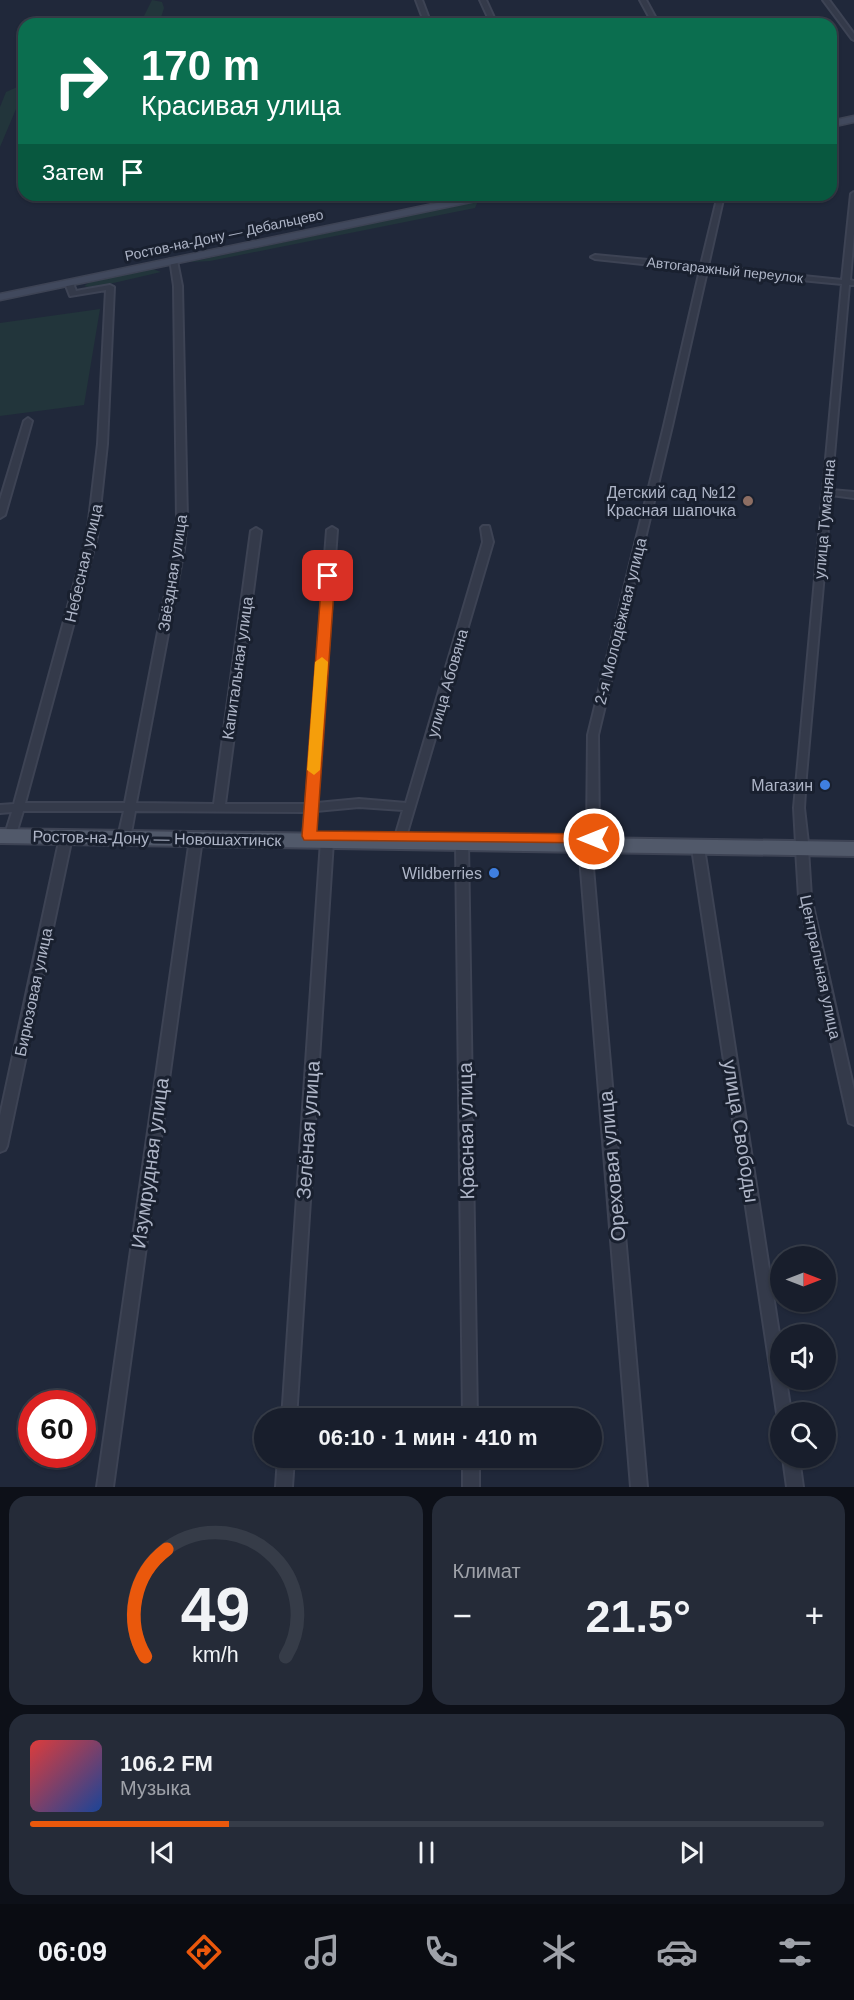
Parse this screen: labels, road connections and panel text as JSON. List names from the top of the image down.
{
  "streets": {
    "main road": ["Ростов-на-Дону — Новошахтинск"],
    "street": [
      "Ростов-на-Дону — Дебальцево",
      "Автогаражный переулок",
      "улица Туманяна",
      "Небесная улица",
      "Звёздная улица",
      "2-я Молодёжная улица",
      "Капитальная улица",
      "улица Абовяна",
      "Центральная улица",
      "Бирюзовая улица",
      "Зелёная улица",
      "Красная улица",
      "улица Свободы",
      "Изумрудная улица",
      "Ореховая улица"
    ]
  },
  "crossings": [
    ["Ростов-на-Дону — Дебальцево", "Небесная улица"],
    ["Ростов-на-Дону — Дебальцево", "Звёздная улица"],
    ["Автогаражный переулок", "улица Туманяна"],
    ["Автогаражный переулок", "2-я Молодёжная улица"],
    ["улица Туманяна", "Ростов-на-Дону — Новошахтинск"],
    ["улица Туманяна", "Центральная улица"],
    ["Небесная улица", "Ростов-на-Дону — Новошахтинск"],
    ["Звёздная улица", "Ростов-на-Дону — Новошахтинск"],
    ["2-я Молодёжная улица", "Ростов-на-Дону — Новошахтинск"],
    ["2-я Молодёжная улица", "Ореховая улица"],
    ["улица Абовяна", "Ростов-на-Дону — Новошахтинск"],
    ["Ростов-на-Дону — Новошахтинск", "Центральная улица"],
    ["Ростов-на-Дону — Новошахтинск", "Бирюзовая улица"],
    ["Ростов-на-Дону — Новошахтинск", "Зелёная улица"],
    ["Ростов-на-Дону — Новошахтинск", "Красная улица"],
    ["Ростов-на-Дону — Новошахтинск", "улица Свободы"],
    ["Ростов-на-Дону — Новошахтинск", "Изумрудная улица"],
    ["Ростов-на-Дону — Новошахтинск", "Ореховая улица"]
  ],
  "places": ["Детский сад №12 Красная шапочка", "Магазин", "Wildberries"],
  "north": "right",
  "page": {
    "turn": ["170 m", "Красивая улица"],
    "then": "Затем",
    "limit": "60",
    "trip": "06:10 · 1 мин · 410 m",
    "tile": "Климат",
    "heat": ["−", "21.5°", "+"],
    "song": ["106.2 FM", "Музыка"],
    "tabs": "06:09",
    "gauge": ["49", "km/h"]
  }
}
